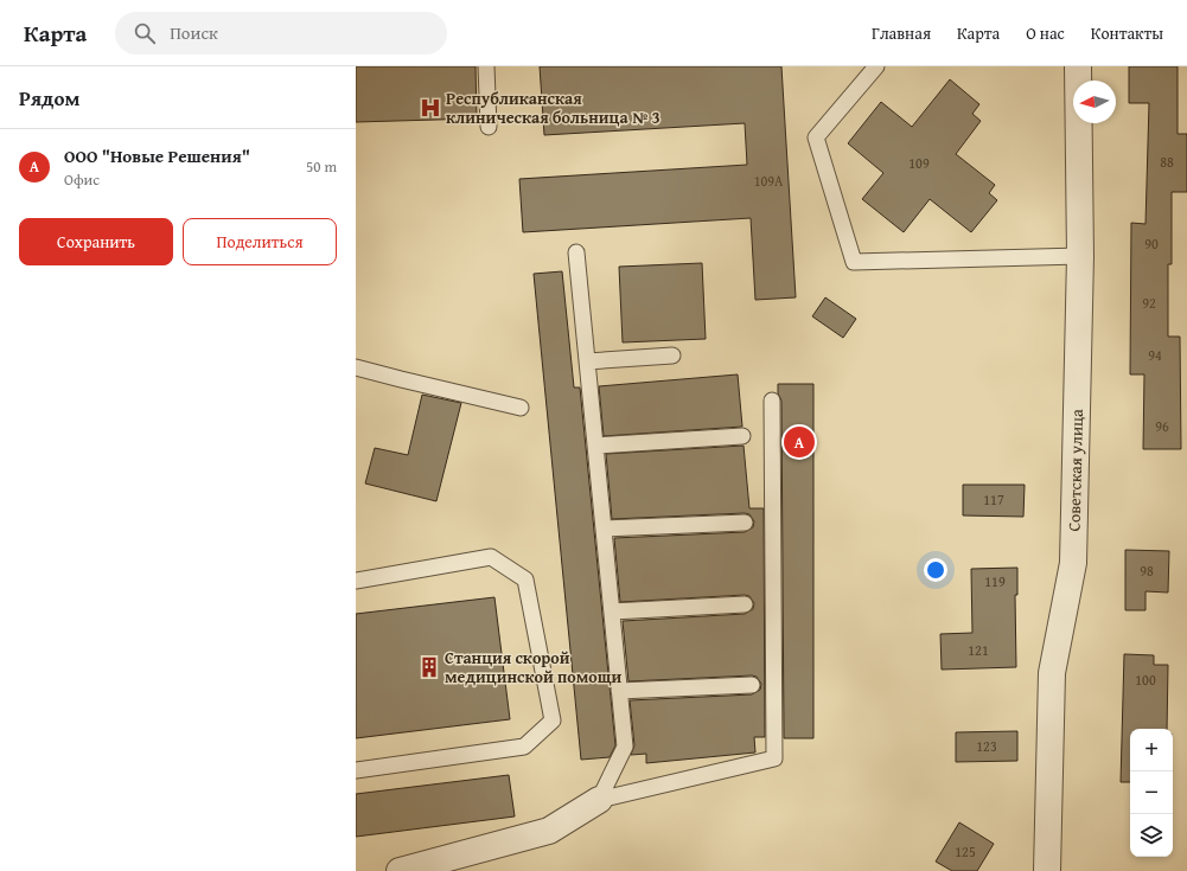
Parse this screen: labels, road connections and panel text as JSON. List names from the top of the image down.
{
  "streets": {
    "street": ["Советская улица"]
  },
  "places": {
    "hospital": ["Республиканская клиническая больница № 3"],
    "building": ["Станция скорой медицинской помощи"]
  },
  "house_numbers": [
    "88",
    "109",
    "109А",
    "90",
    "92",
    "94",
    "96",
    "117",
    "98",
    "119",
    "121",
    "100",
    "123",
    "125"
  ],
  "north": "left",
  "page": {
    "header": "Карта",
    "search": "Поиск",
    "nav": [
      "Главная",
      "Карта",
      "О нас",
      "Контакты"
    ],
    "heading": "Рядом",
    "list": [
      {
        "mark": "A",
        "name": "ООО \"Новые Решения\"",
        "note": "Офис",
        "value": "50 m"
      }
    ],
    "buttons": ["Сохранить", "Поделиться"],
    "pins": "A",
    "map_buttons": ["+", "−"]
  }
}
